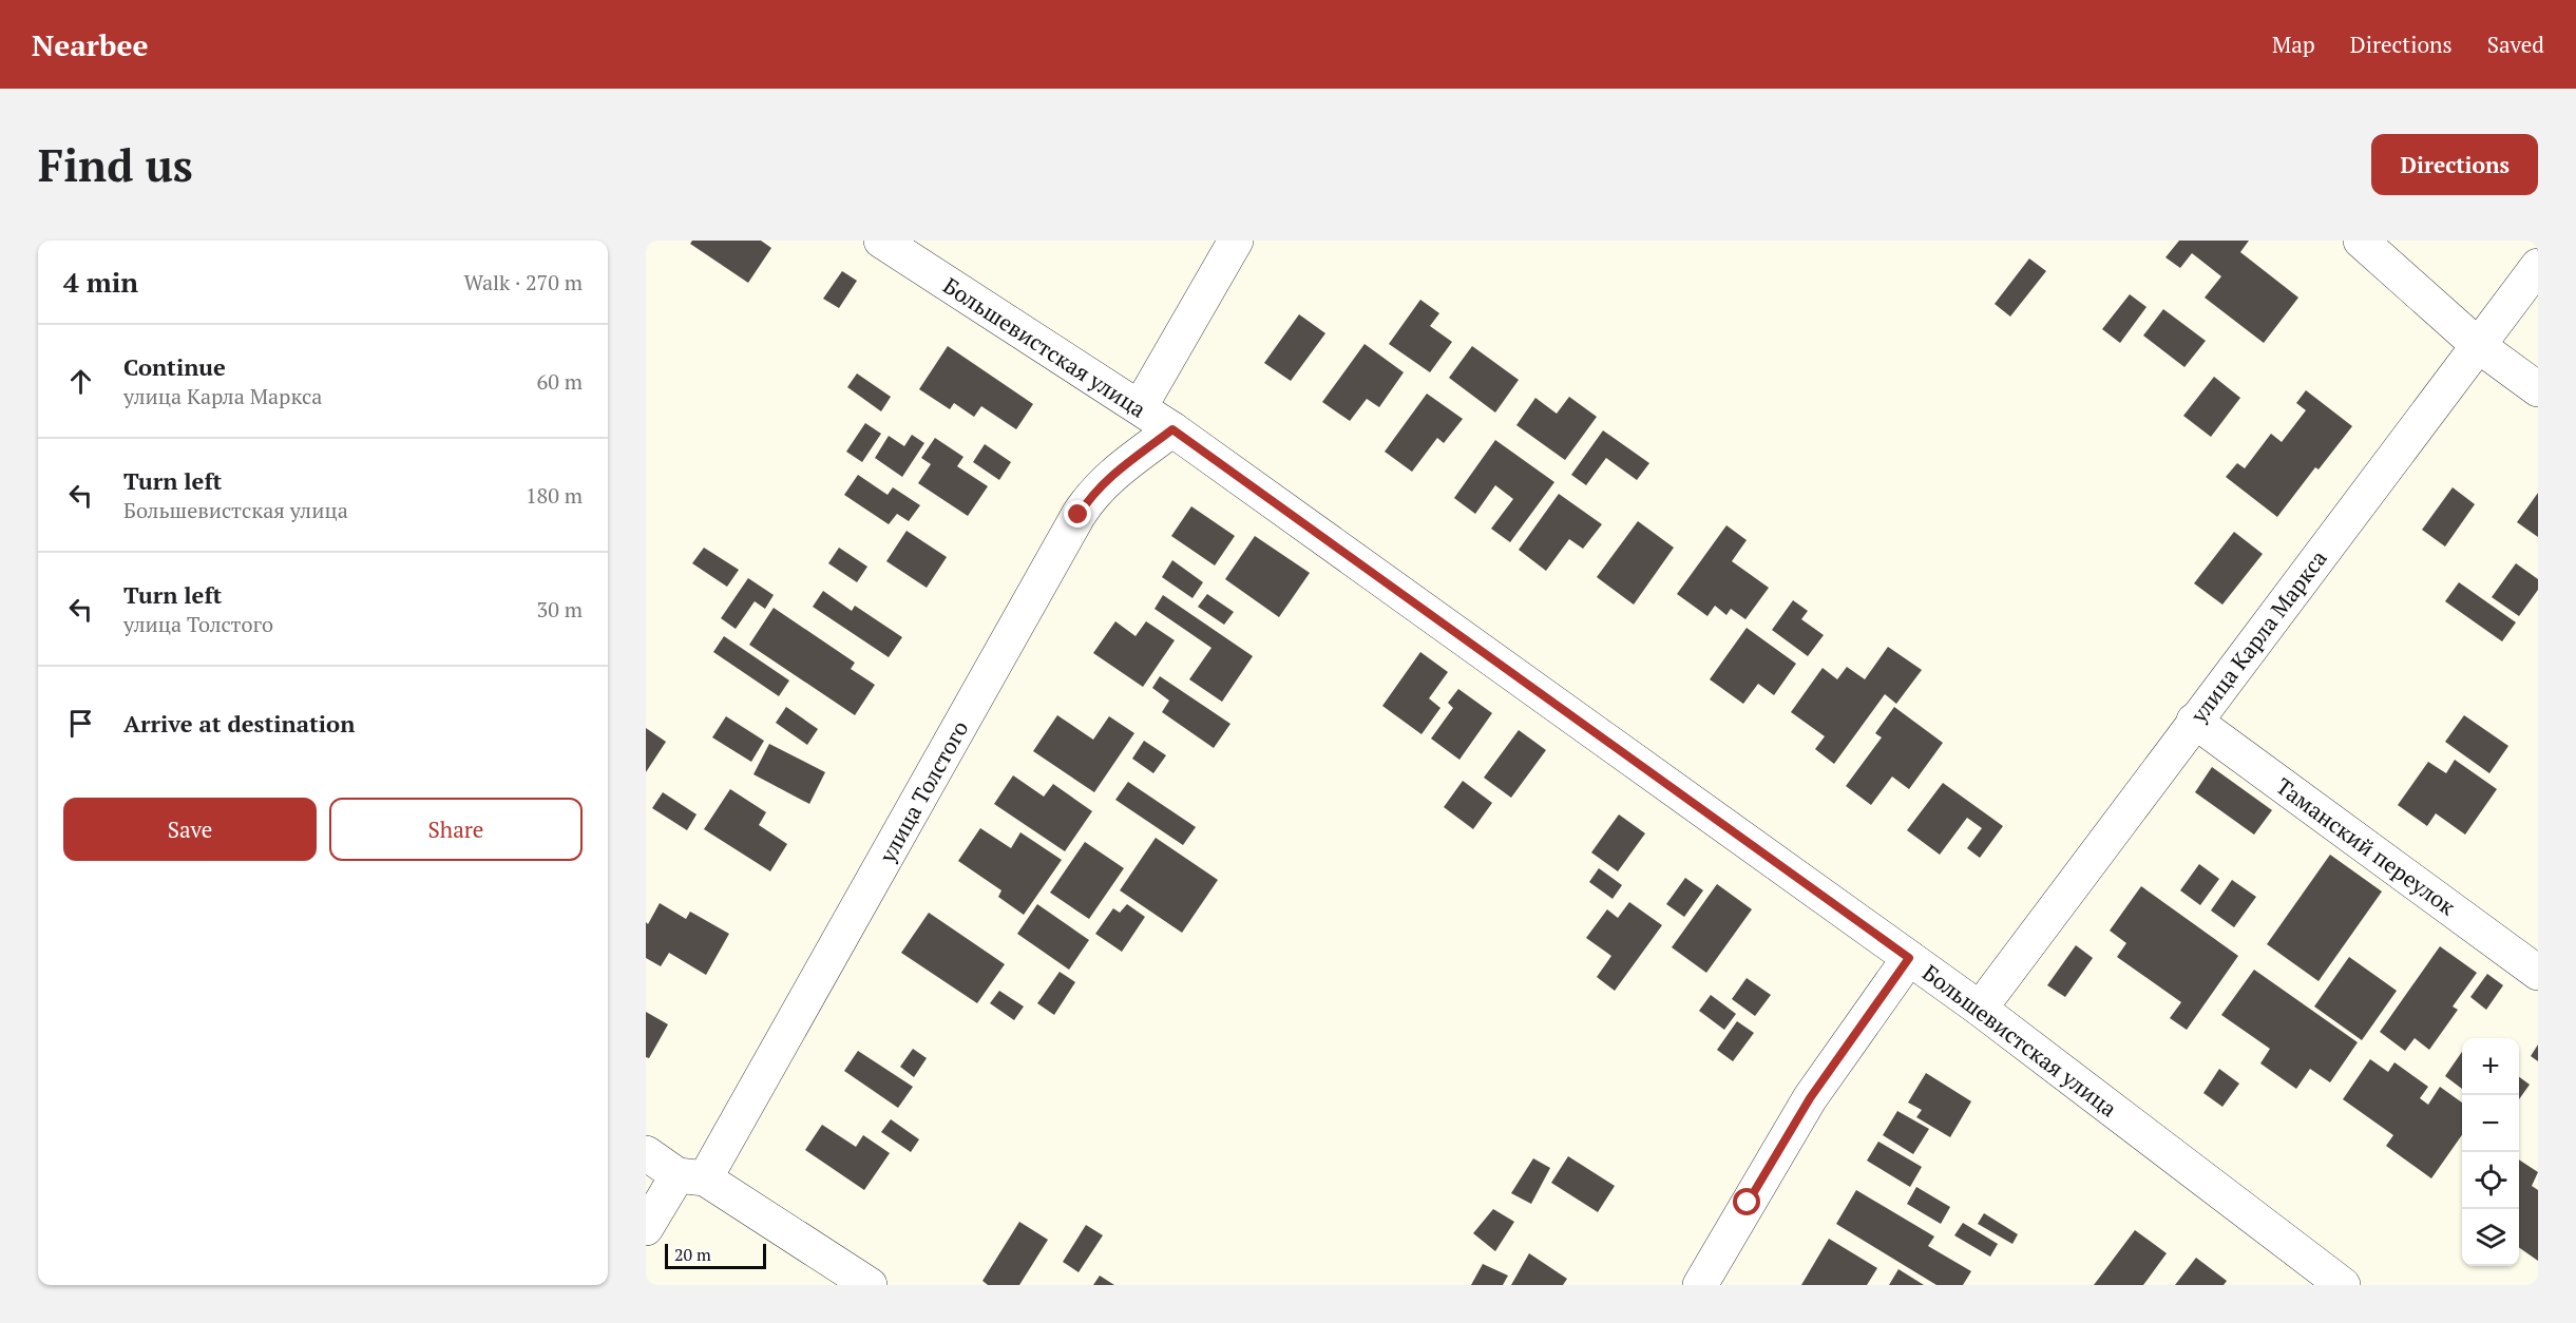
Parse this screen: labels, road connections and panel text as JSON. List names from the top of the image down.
{
  "streets": {
    "street": [
      "Большевистская улица",
      "улица Карла Маркса",
      "улица Толстого",
      "Таманский переулок"
    ]
  },
  "crossings": [
    ["Большевистская улица", "улица Карла Маркса"],
    ["Большевистская улица", "улица Толстого"],
    ["улица Карла Маркса", "Таманский переулок"]
  ],
  "scale_bar": "20 m",
  "page": {
    "header": "Nearbee",
    "nav": ["Map", "Directions", "Saved"],
    "buttons": [
      "Directions",
      ["Save", "Share"]
    ],
    "title": "Find us",
    "heading": ["4 min", "Walk · 270 m"],
    "list": [
      ["Continue", "улица Карла Маркса", "60 m"],
      ["Turn left", "Большевистская улица", "180 m"],
      ["Turn left", "улица Толстого", "30 m"],
      "Arrive at destination"
    ],
    "map_buttons": ["+", "−"],
    "scale": "20 m"
  }
}
